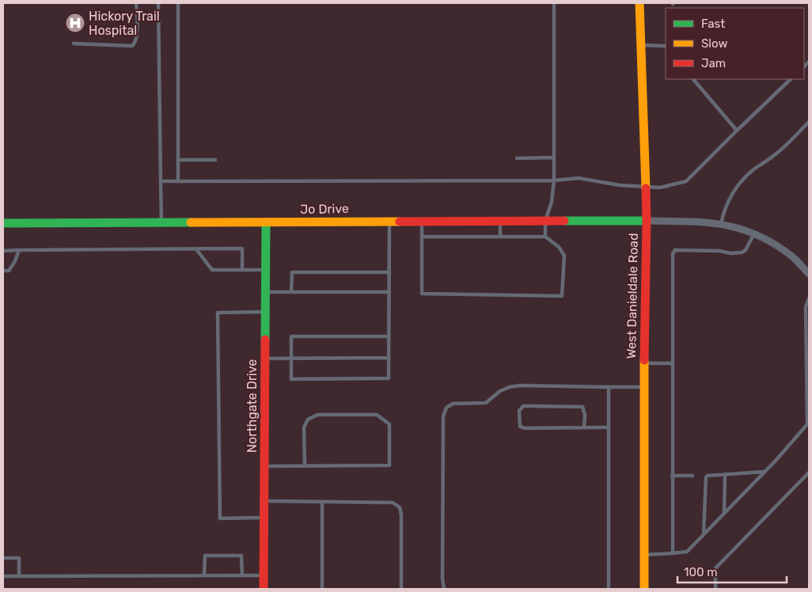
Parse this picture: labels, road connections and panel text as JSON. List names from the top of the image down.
{
  "streets": {
    "street": ["Jo Drive", "West Danieldale Road", "Northgate Drive"]
  },
  "crossings": [
    ["Jo Drive", "West Danieldale Road"],
    ["Jo Drive", "Northgate Drive"]
  ],
  "places": {
    "hospital": ["Hickory Trail Hospital"]
  },
  "legend": ["Fast", "Slow", "Jam"],
  "scale_bar": "100 m"
}
